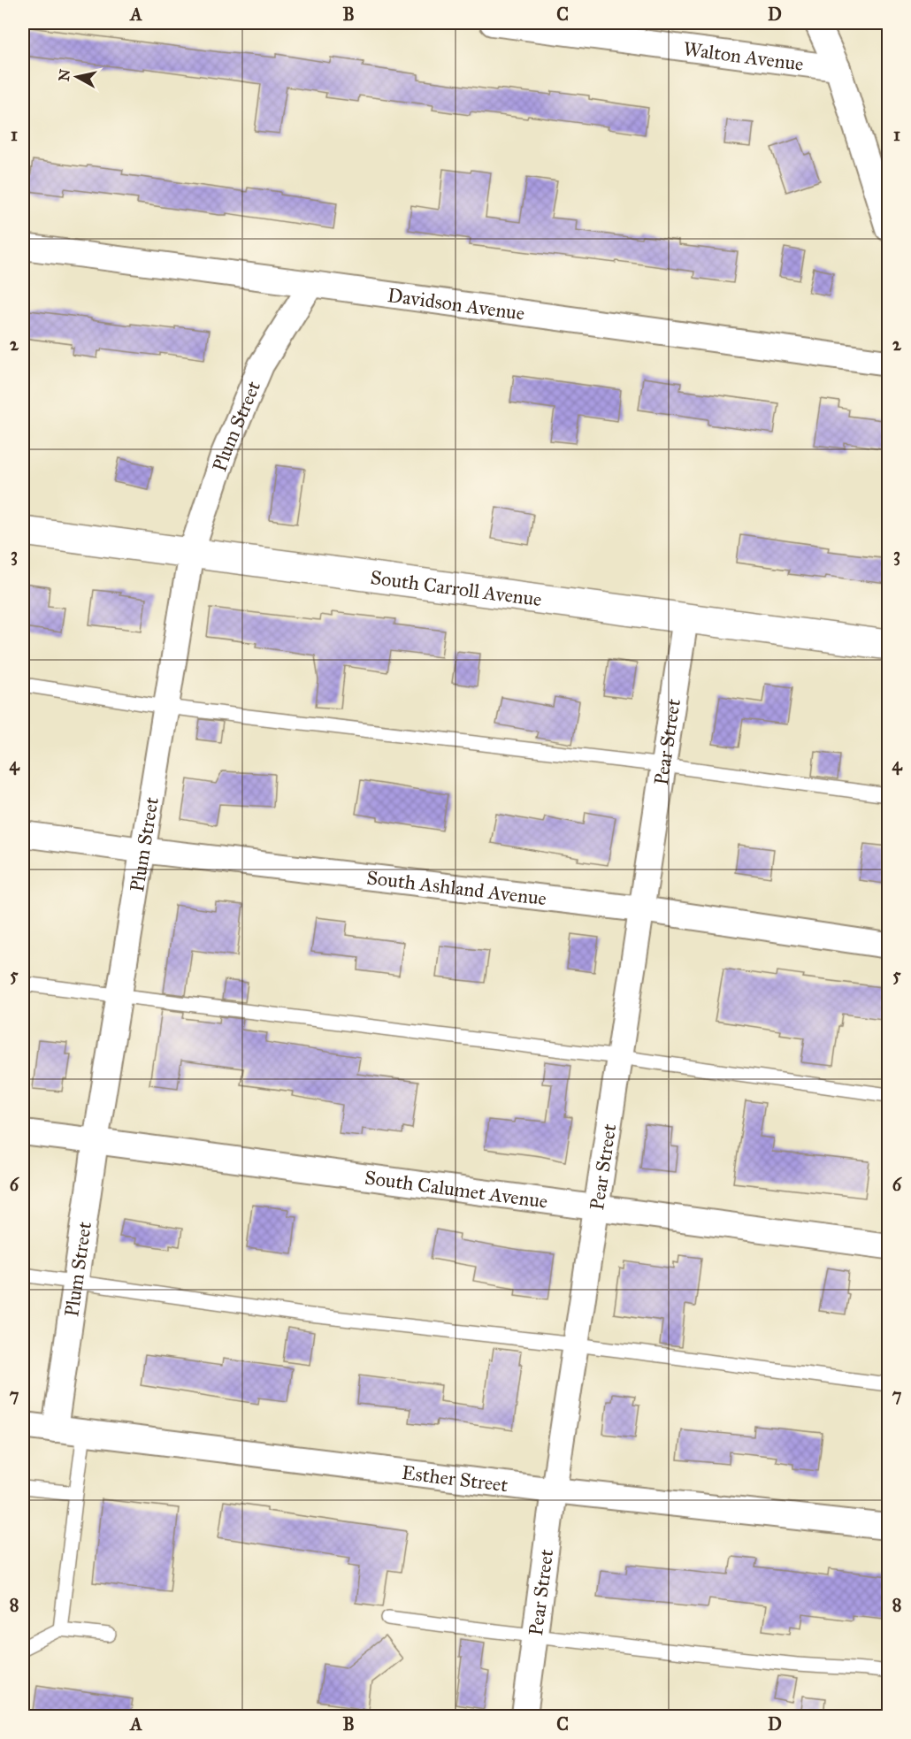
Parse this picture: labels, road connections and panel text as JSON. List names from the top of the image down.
{
  "streets": {
    "street": [
      "Walton Avenue",
      "Davidson Avenue",
      "Plum Street",
      "South Carroll Avenue",
      "Pear Street",
      "South Ashland Avenue",
      "South Calumet Avenue",
      "Esther Street"
    ]
  },
  "crossings": [
    ["Davidson Avenue", "Plum Street"],
    ["Plum Street", "South Carroll Avenue"],
    ["Plum Street", "South Ashland Avenue"],
    ["Plum Street", "South Calumet Avenue"],
    ["Plum Street", "Esther Street"],
    ["South Carroll Avenue", "Pear Street"],
    ["Pear Street", "South Ashland Avenue"],
    ["Pear Street", "South Calumet Avenue"],
    ["Pear Street", "Esther Street"]
  ],
  "north": "left",
  "grid": {
    "columns": [
      "A",
      "B",
      "C",
      "D"
    ],
    "rows": [
      "1",
      "2",
      "3",
      "4",
      "5",
      "6",
      "7",
      "8"
    ]
  }
}
